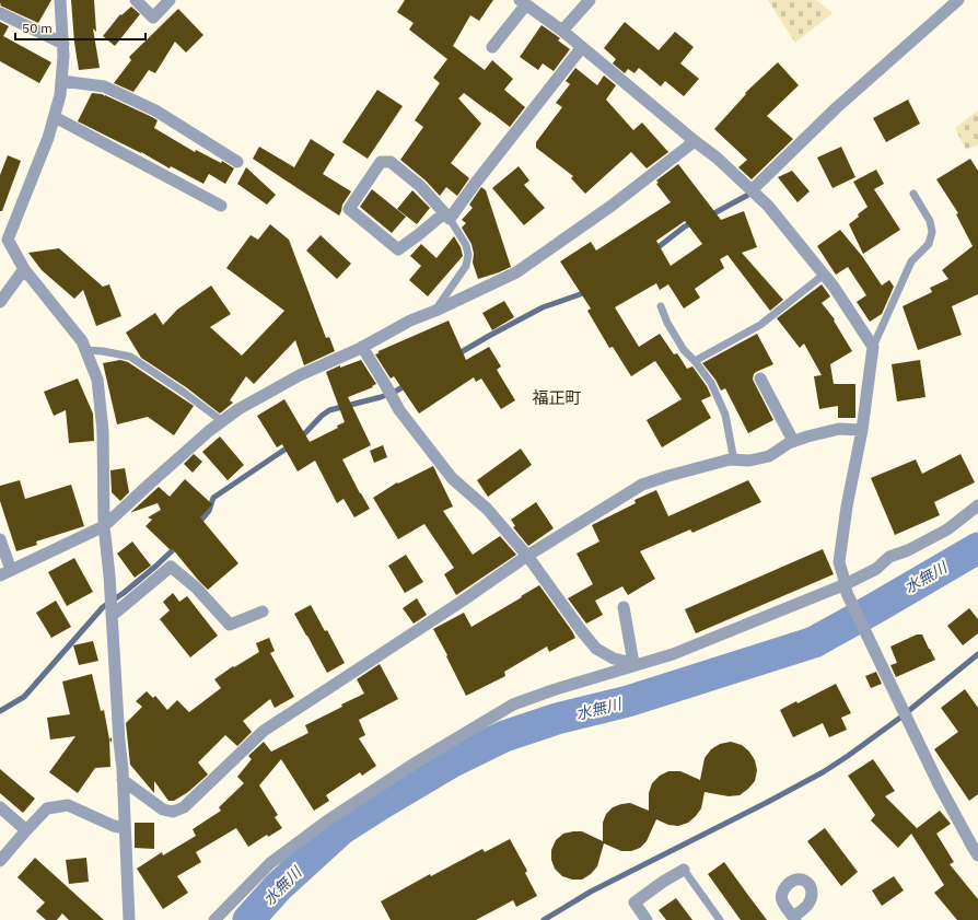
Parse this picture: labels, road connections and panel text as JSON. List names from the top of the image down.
{
  "districts": ["福正町"],
  "water": ["水無川"],
  "scale_bar": "50 m"
}
